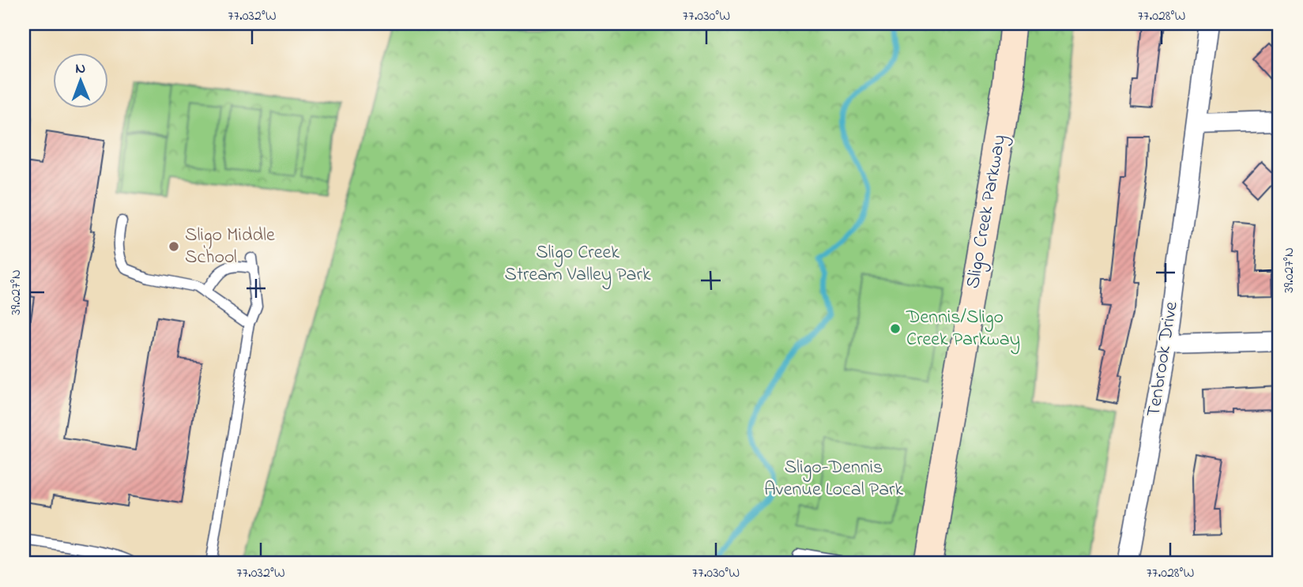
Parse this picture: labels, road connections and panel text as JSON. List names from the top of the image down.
{
  "streets": {
    "street": ["Sligo Creek Parkway", "Tenbrook Drive"]
  },
  "parks": ["Sligo Creek Stream Valley Park", "Sligo-Dennis Avenue Local Park"],
  "places": ["Sligo Middle School", "Dennis/Sligo Creek Parkway"],
  "north": "top",
  "coordinates": [
    "77.032°W",
    "77.030°W",
    "77.028°W",
    "39.027°N"
  ]
}
